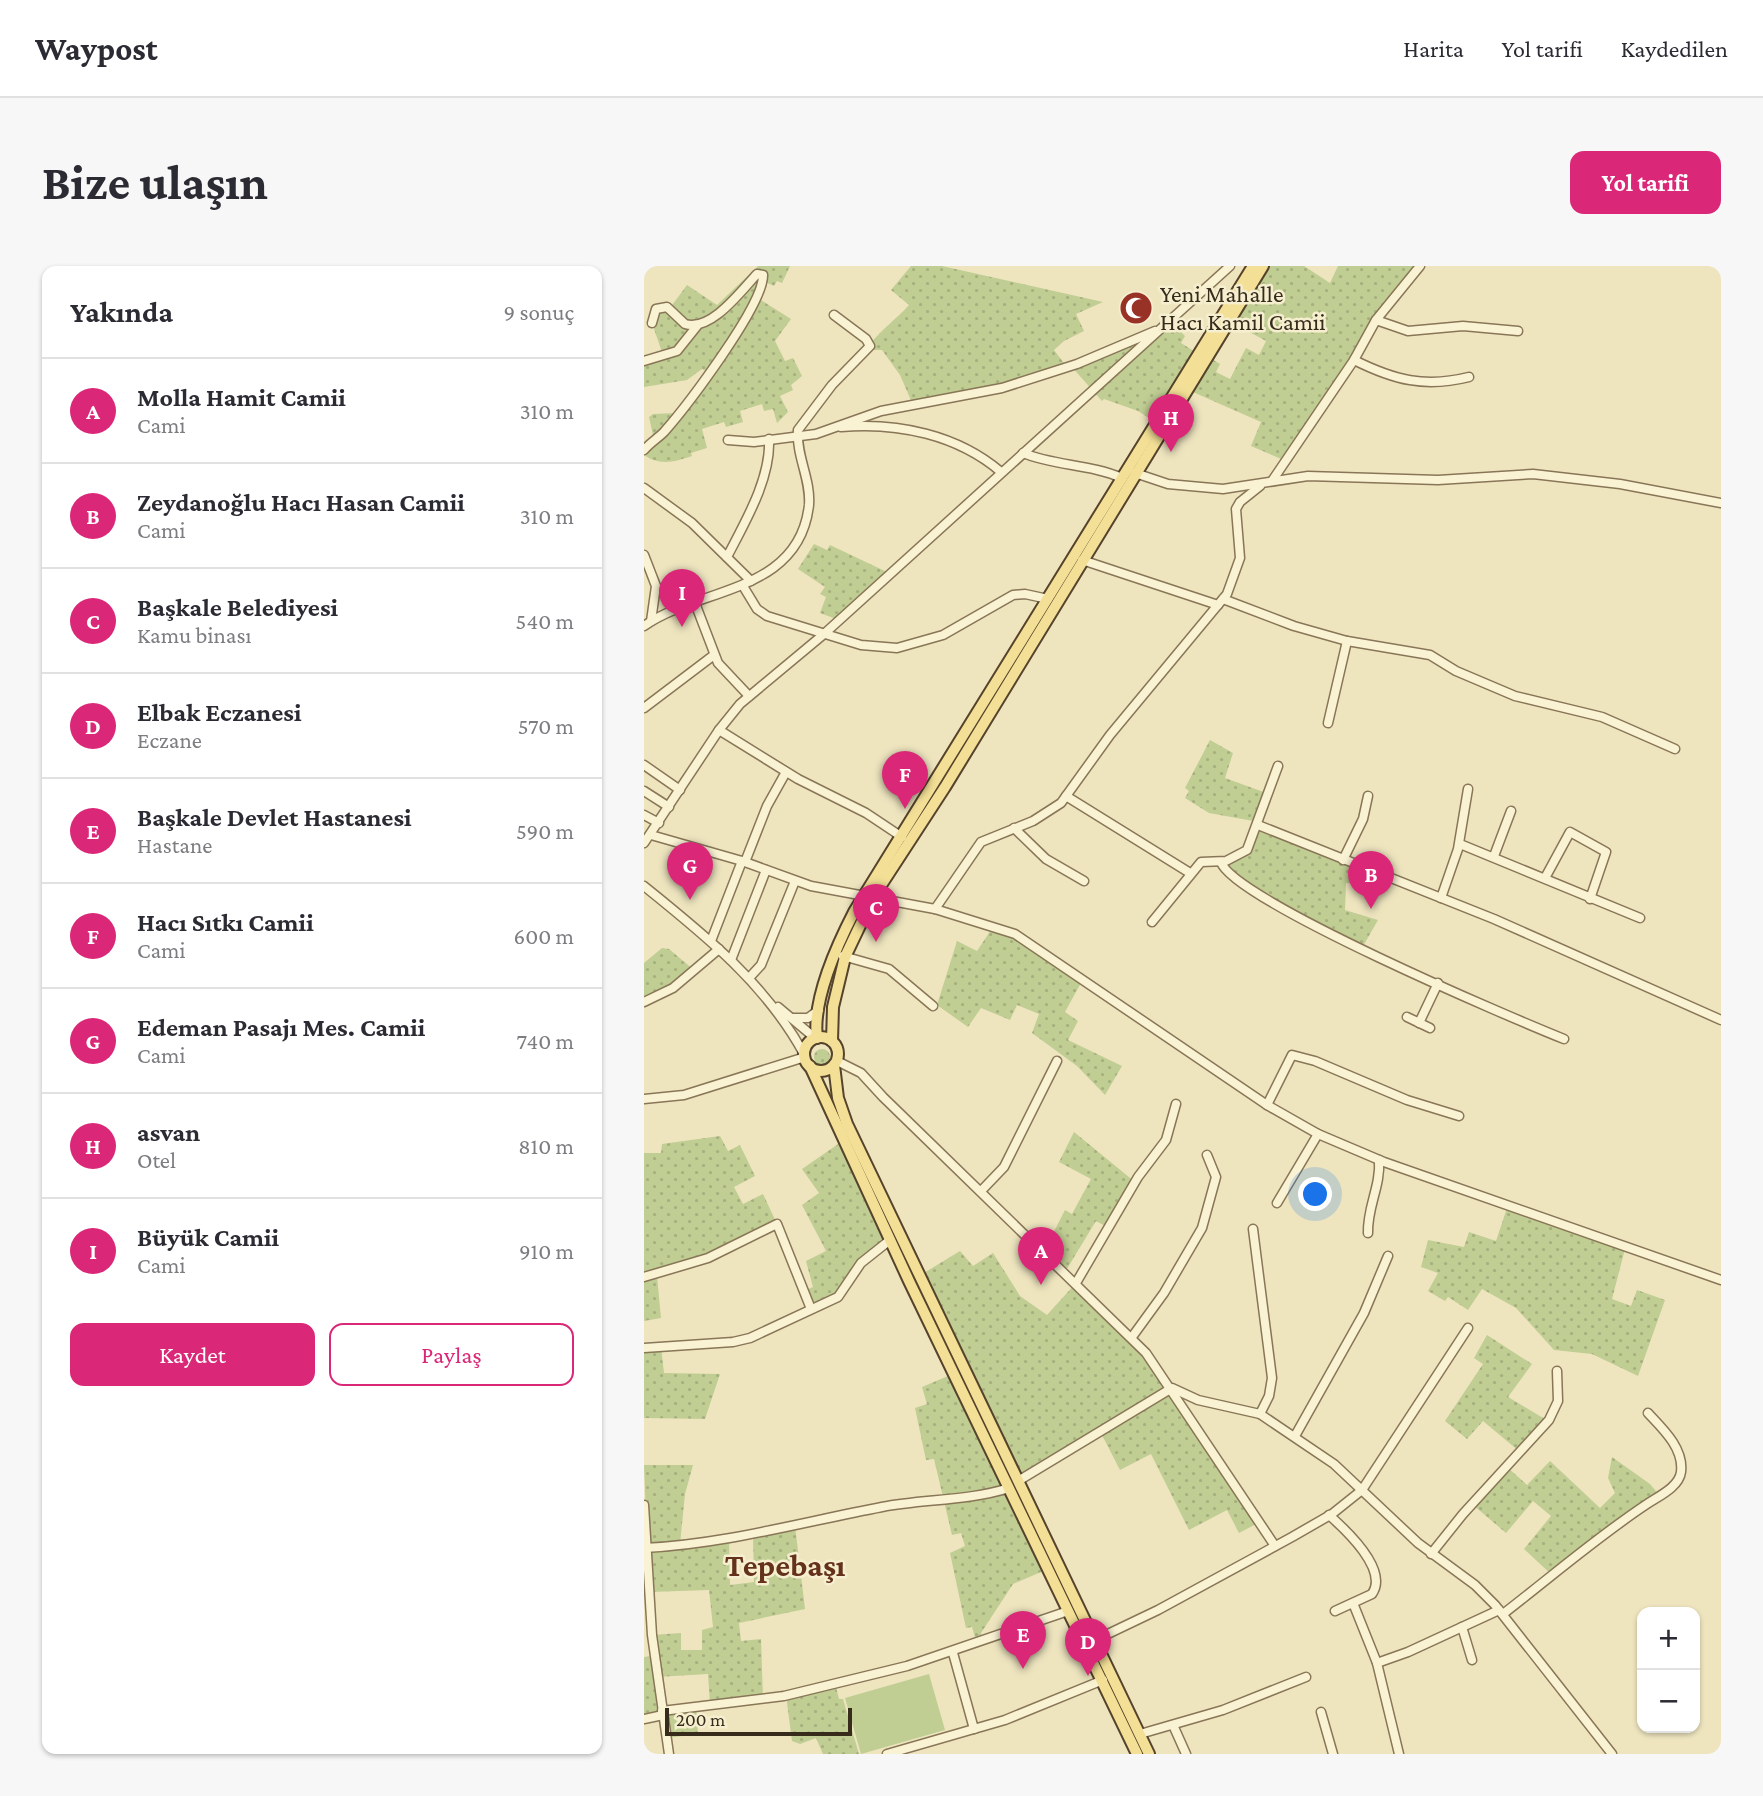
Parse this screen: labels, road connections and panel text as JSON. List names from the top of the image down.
{
  "districts": ["Tepebaşı"],
  "places": {
    "mosque": ["Yeni Mahalle Hacı Kamil Camii"]
  },
  "scale_bar": "200 m",
  "page": {
    "header": "Waypost",
    "nav": ["Harita", "Yol tarifi", "Kaydedilen"],
    "buttons": [
      "Yol tarifi",
      ["Kaydet", "Paylaş"]
    ],
    "title": "Bize ulaşın",
    "heading": ["Yakında", "9 sonuç"],
    "list": [
      {
        "mark": "A",
        "name": "Molla Hamit Camii",
        "note": "Cami",
        "value": "310 m"
      },
      {
        "mark": "B",
        "name": "Zeydanoğlu Hacı Hasan Camii",
        "note": "Cami",
        "value": "310 m"
      },
      {
        "mark": "C",
        "name": "Başkale Belediyesi",
        "note": "Kamu binası",
        "value": "540 m"
      },
      {
        "mark": "D",
        "name": "Elbak Eczanesi",
        "note": "Eczane",
        "value": "570 m"
      },
      {
        "mark": "E",
        "name": "Başkale Devlet Hastanesi",
        "note": "Hastane",
        "value": "590 m"
      },
      {
        "mark": "F",
        "name": "Hacı Sıtkı Camii",
        "note": "Cami",
        "value": "600 m"
      },
      {
        "mark": "G",
        "name": "Edeman Pasajı Mes. Camii",
        "note": "Cami",
        "value": "740 m"
      },
      {
        "mark": "H",
        "name": "asvan",
        "note": "Otel",
        "value": "810 m"
      },
      {
        "mark": "I",
        "name": "Büyük Camii",
        "note": "Cami",
        "value": "910 m"
      }
    ],
    "pins": [
      "H",
      "I",
      "F",
      "G",
      "B",
      "C",
      "A",
      "E",
      "D"
    ],
    "map_buttons": ["+", "−"],
    "scale": "200 m"
  }
}
